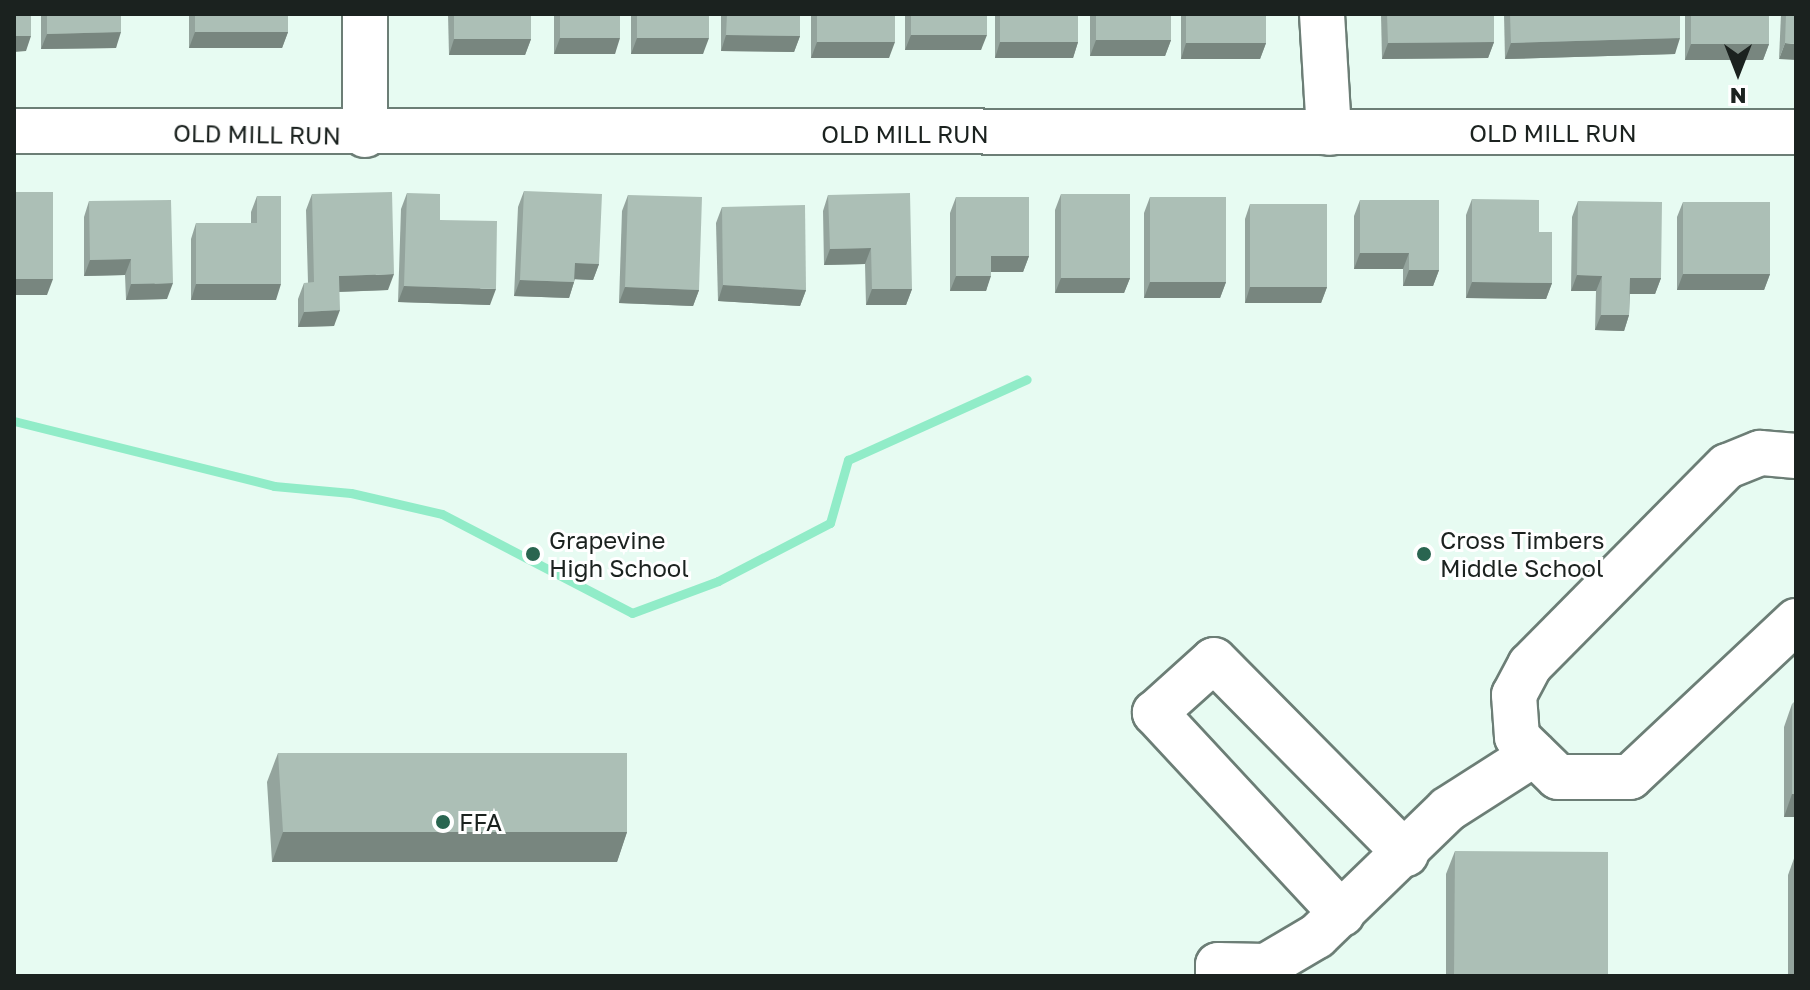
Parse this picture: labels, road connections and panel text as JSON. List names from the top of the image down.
{
  "streets": {
    "street": ["OLD MILL RUN"]
  },
  "places": ["Grapevine High School", "Cross Timbers Middle School", "FFA"],
  "north": "bottom"
}
